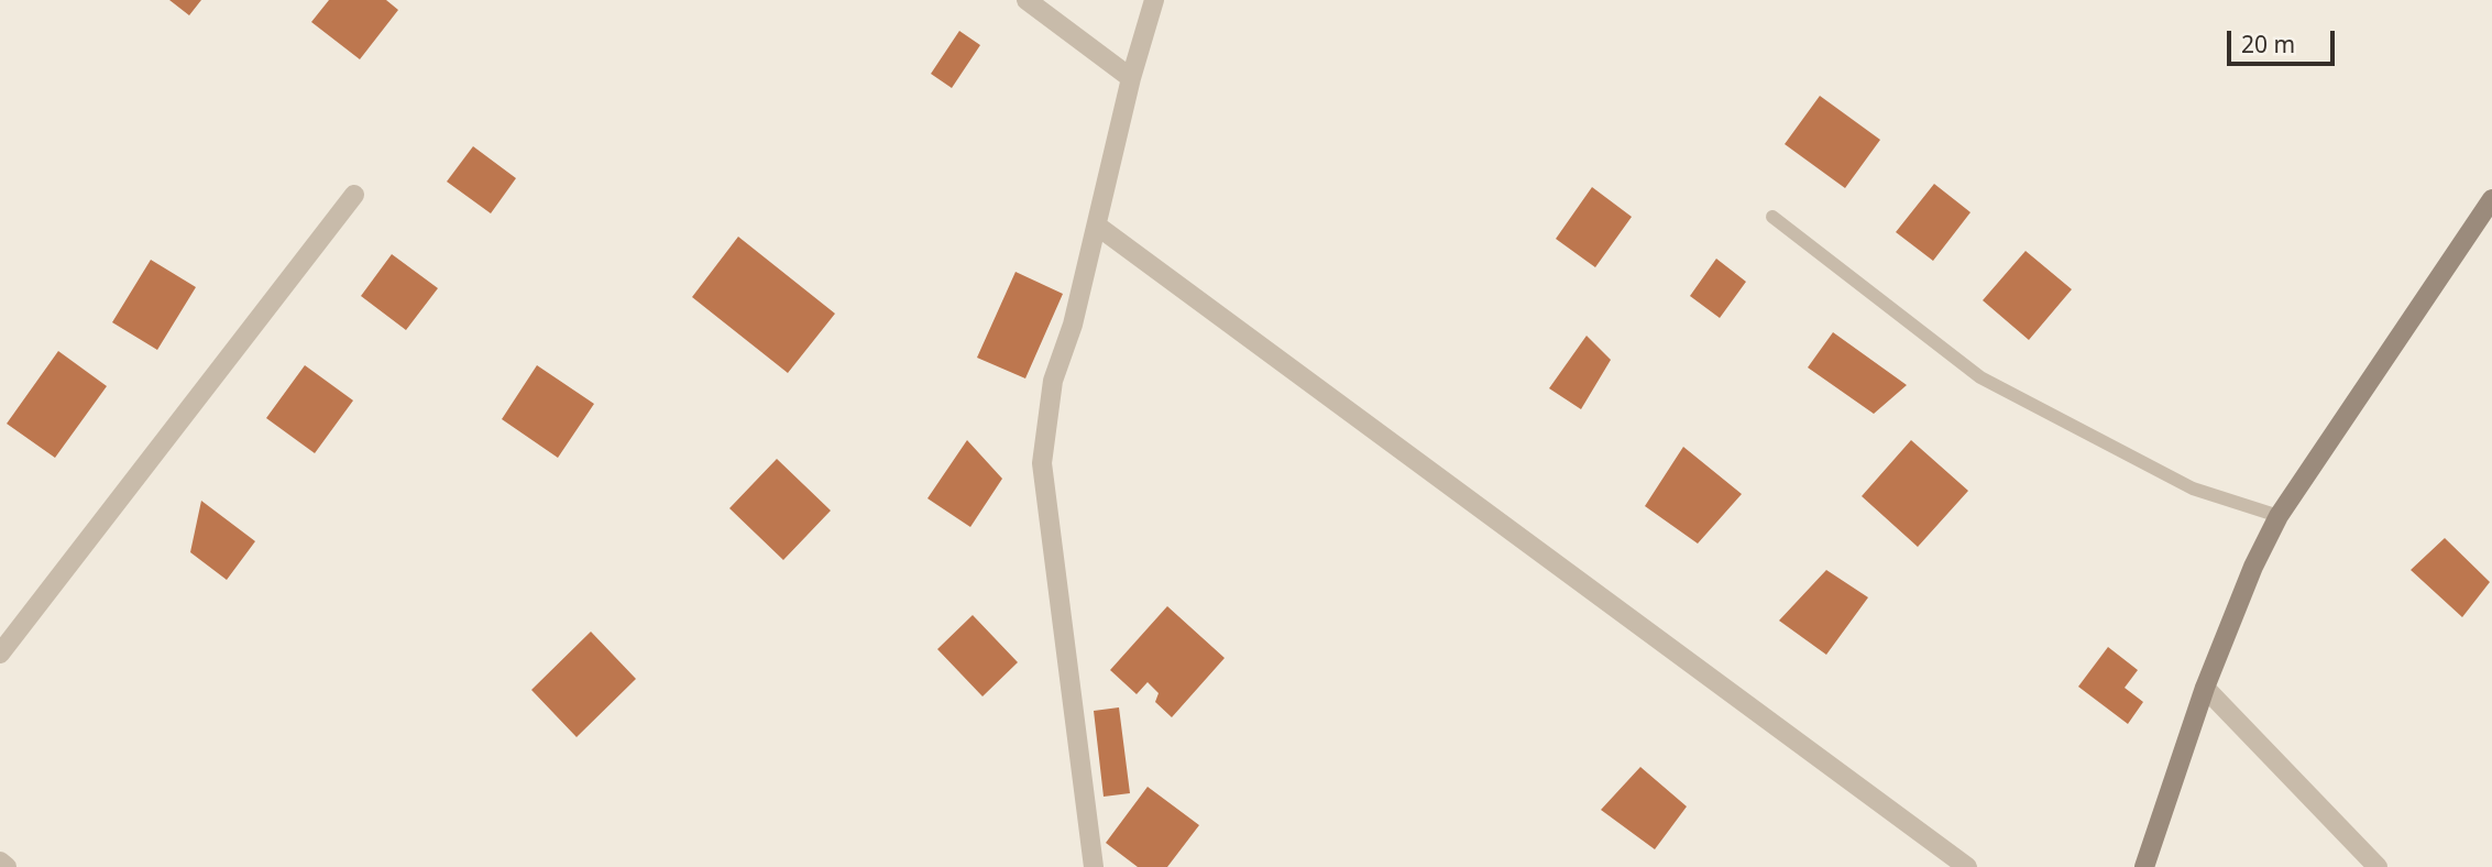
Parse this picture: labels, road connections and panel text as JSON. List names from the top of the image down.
{
  "scale_bar": "20 m"
}
